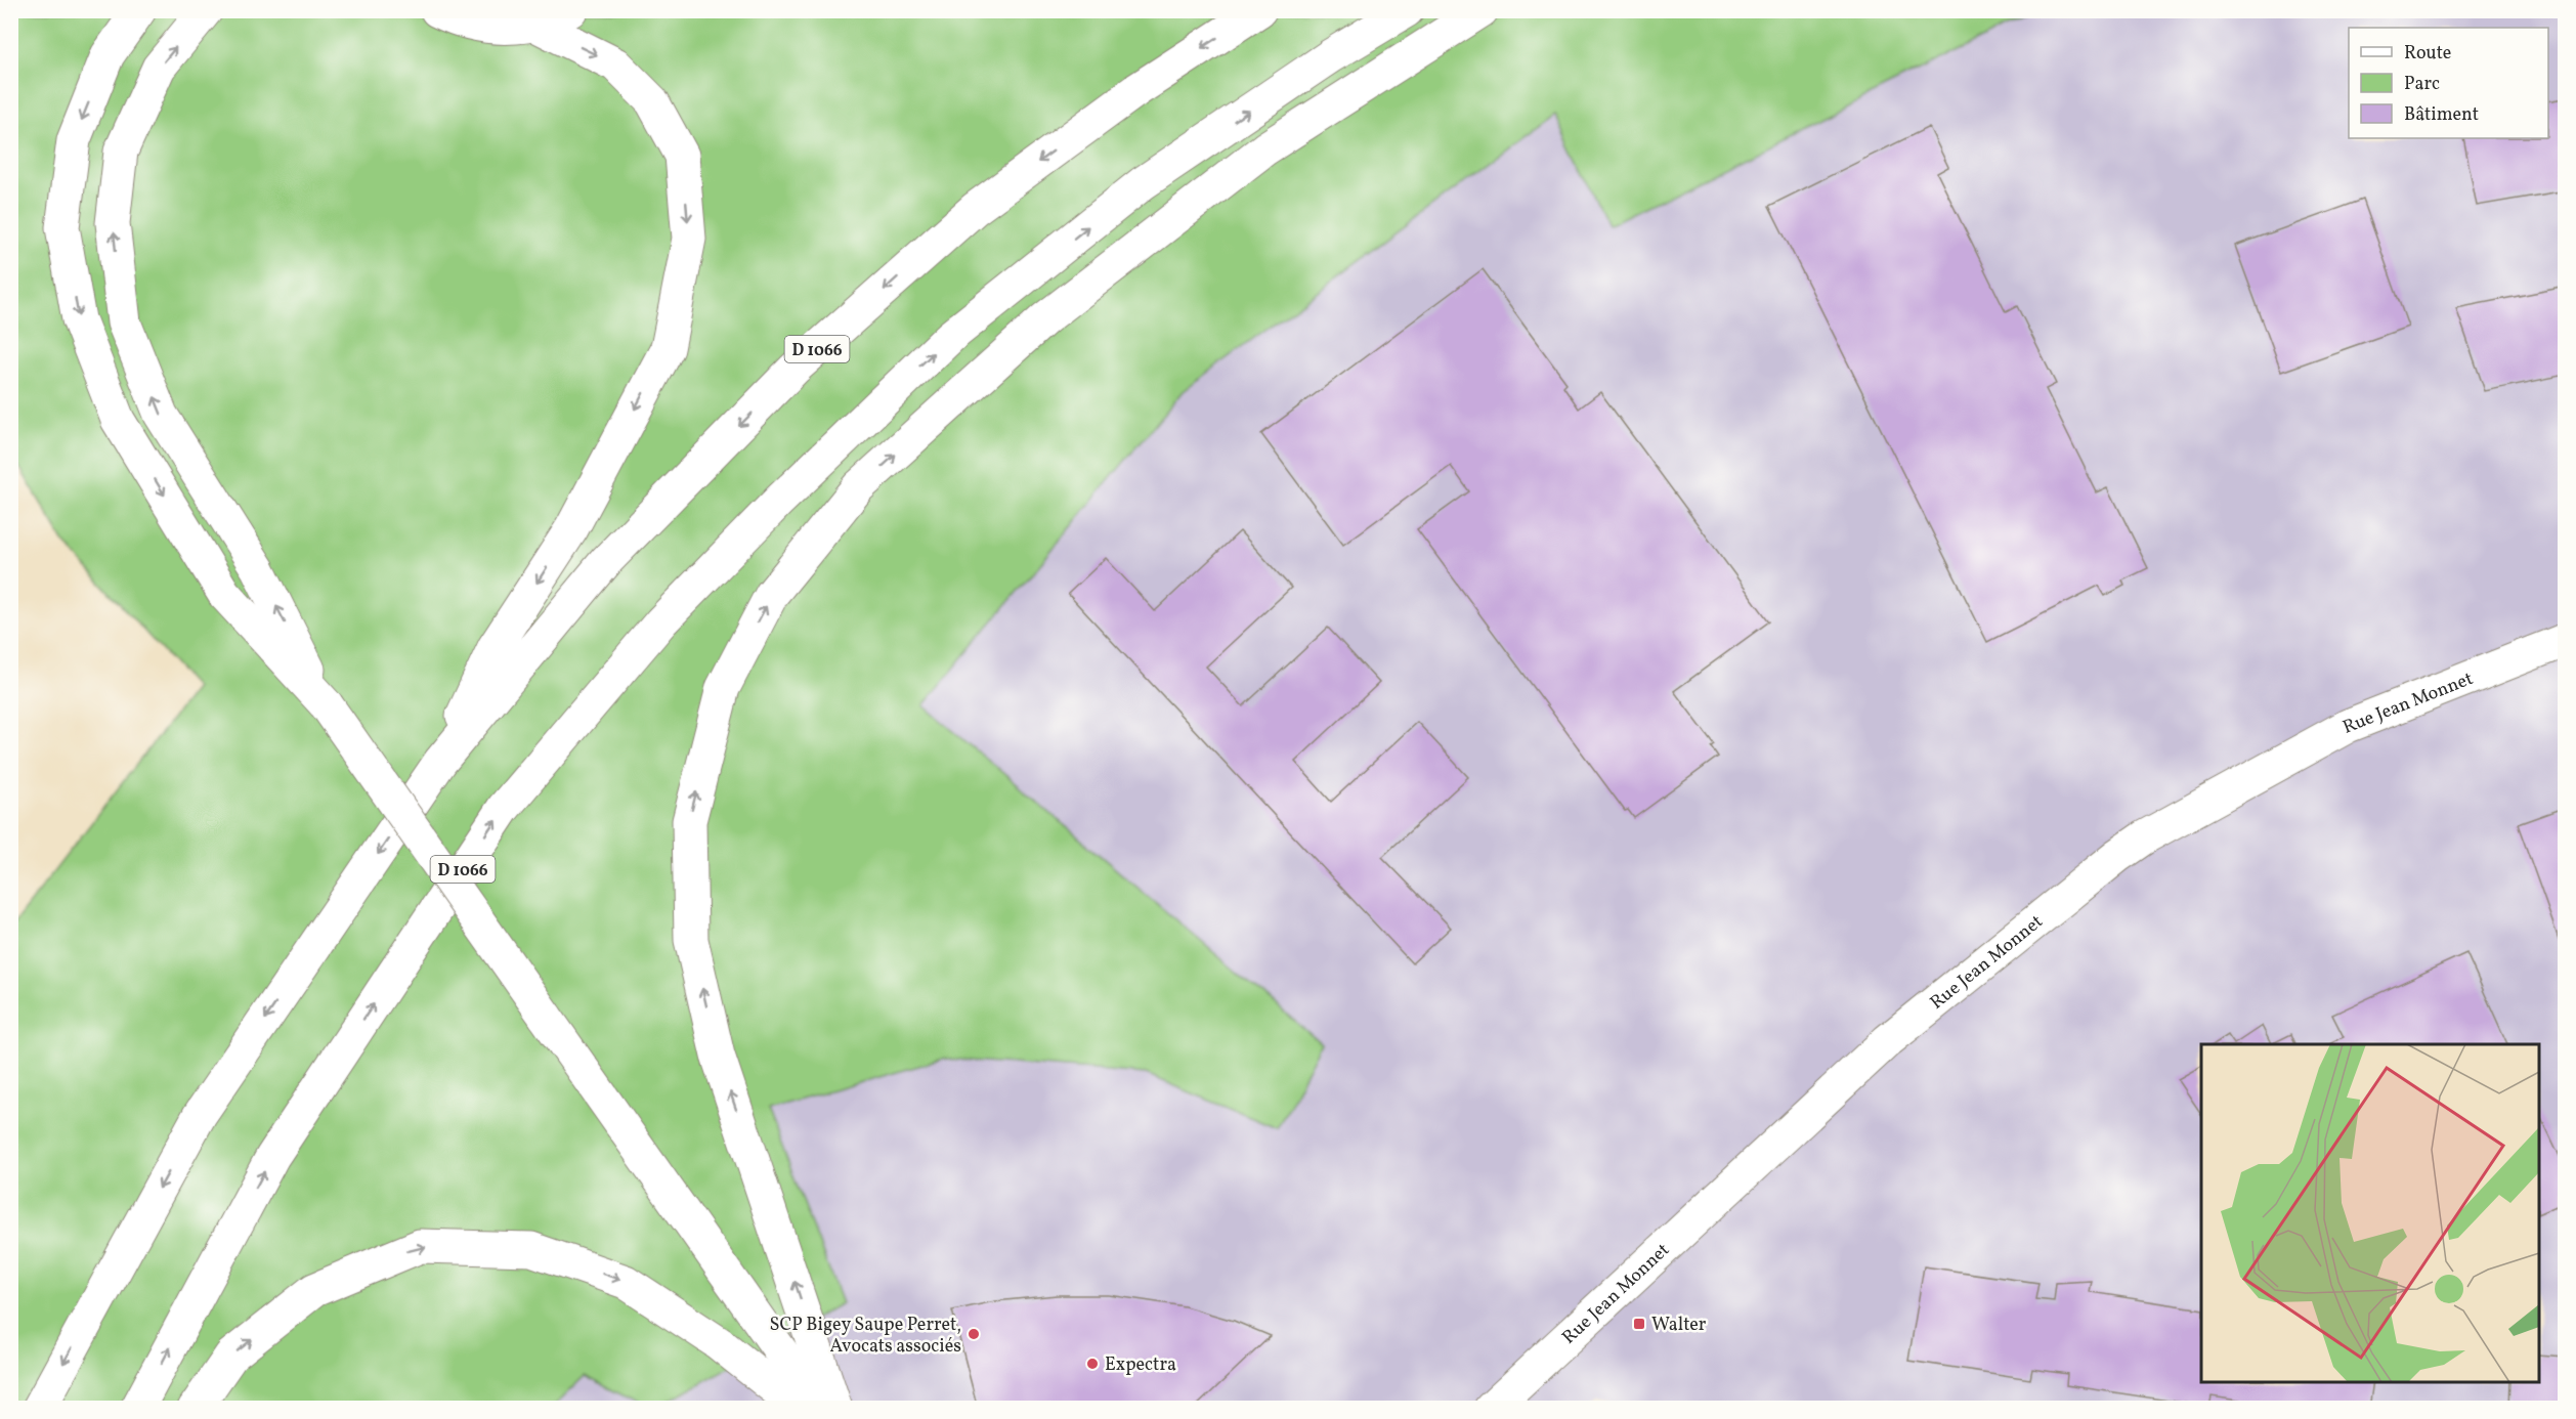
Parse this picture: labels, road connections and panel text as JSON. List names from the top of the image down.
{
  "streets": {
    "main road": ["D 1066", "Rue Jean Monnet"]
  },
  "places": {
    "transit": ["Walter"],
    "other": ["SCP Bigey Saupe Perret, Avocats associés", "Expectra"]
  },
  "legend": ["Route", "Parc", "Bâtiment"]
}
